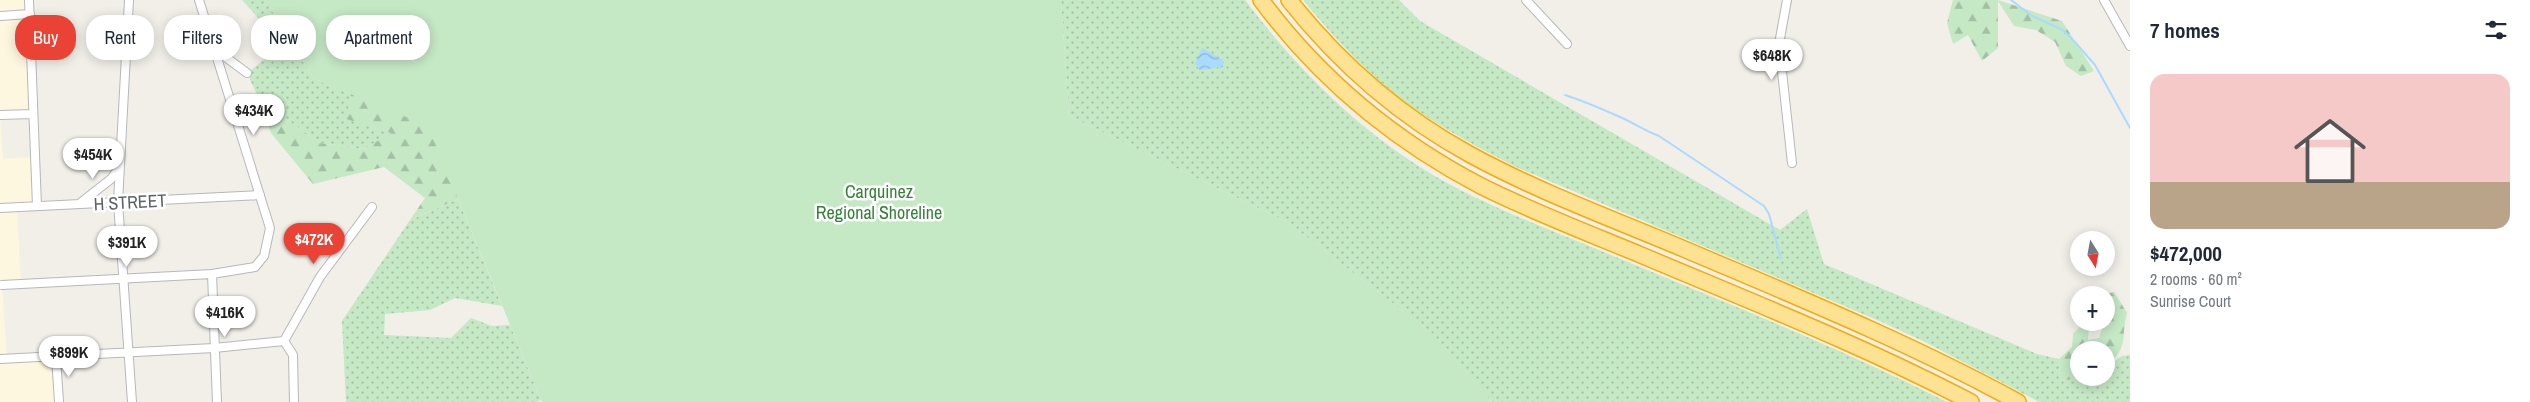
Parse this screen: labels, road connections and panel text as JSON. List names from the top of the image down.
{
  "streets": {
    "street": ["H STREET"]
  },
  "parks": ["Carquinez Regional Shoreline"],
  "north": "bottom",
  "page": {
    "heading": "7 homes",
    "chip": [
      "Buy",
      "Rent",
      "Filters",
      "New",
      "Apartment"
    ],
    "price": [
      "$648K",
      "$434K",
      "$454K",
      "$472K",
      "$391K",
      "$416K",
      "$899K"
    ],
    "list": [
      {
        "name": "$472,000",
        "note": "2 rooms · 60 m² · Sunrise Court"
      }
    ],
    "map_buttons": ["+", "−"]
  }
}
